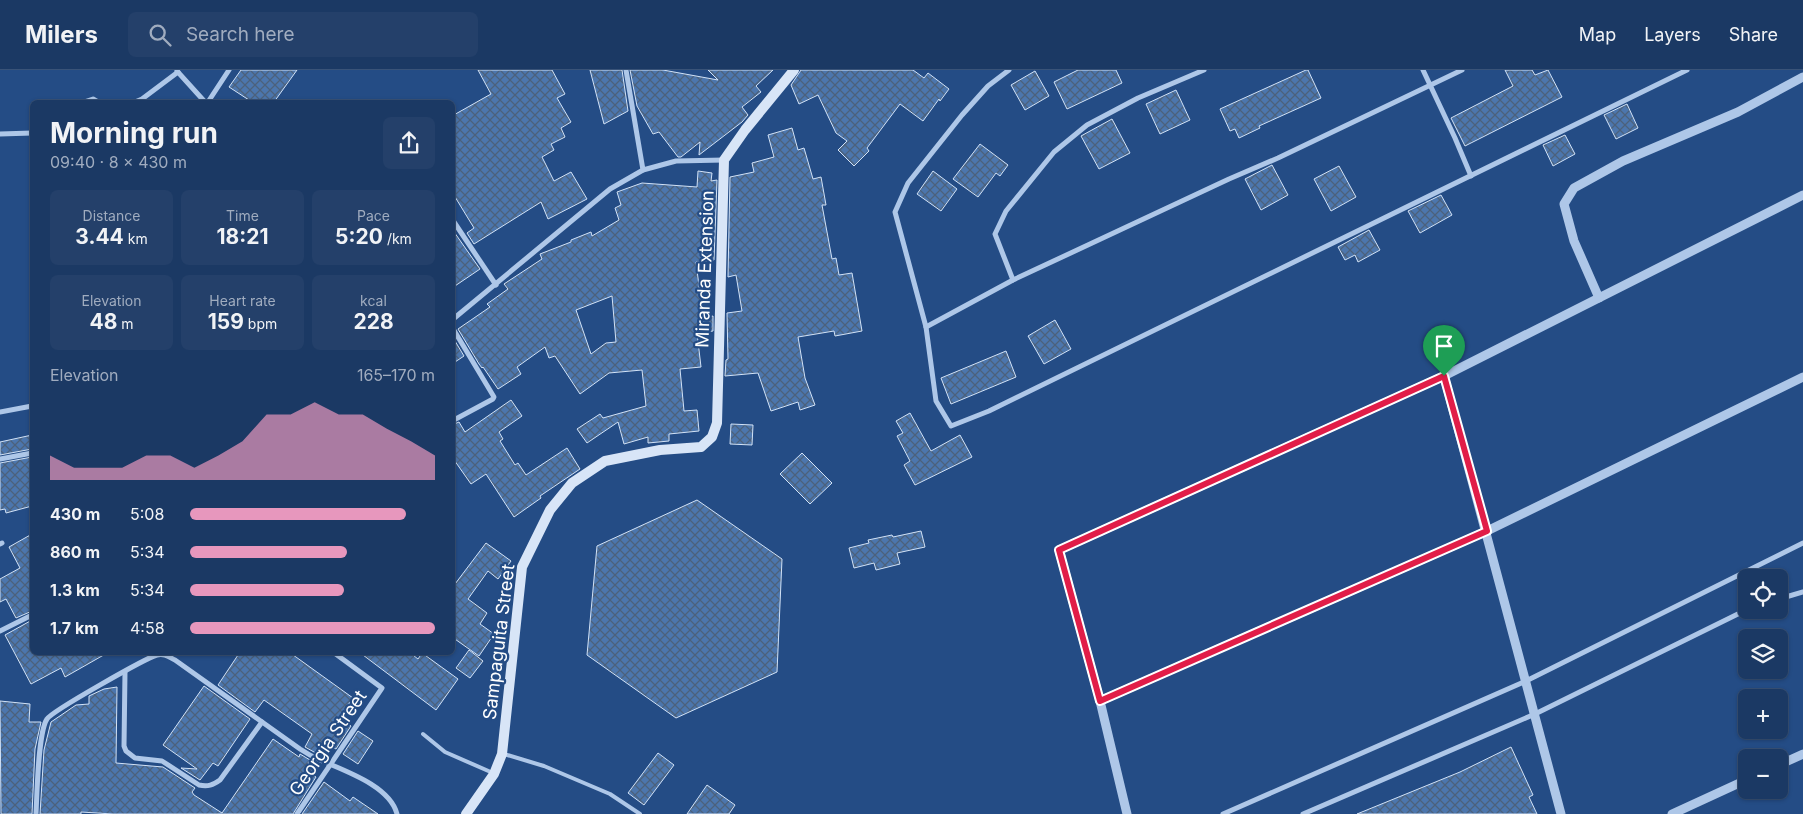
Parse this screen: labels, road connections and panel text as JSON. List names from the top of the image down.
{
  "streets": {
    "main road": ["Miranda Extension", "Sampaguita Street"],
    "street": ["Georgia Street"]
  },
  "crossings": [
    ["Miranda Extension", "Sampaguita Street"]
  ],
  "page": {
    "header": "Milers",
    "search": "Search here",
    "nav": ["Map", "Layers", "Share"],
    "heading": ["Morning run", "09:40 · 8 × 430 m"],
    "stats": [
      ["Distance", "3.44 km"],
      ["Time", "18:21"],
      ["Pace", "5:20 /km"],
      ["Elevation", "48 m"],
      ["Heart rate", "159 bpm"],
      ["kcal", "228"]
    ],
    "chart": ["Elevation", "165–170 m"],
    "list": [
      {
        "name": "430 m",
        "note": "5:08"
      },
      {
        "name": "860 m",
        "note": "5:34"
      },
      {
        "name": "1.3 km",
        "note": "5:34"
      },
      {
        "name": "1.7 km",
        "note": "4:58"
      }
    ],
    "map_buttons": ["+", "−"]
  }
}
